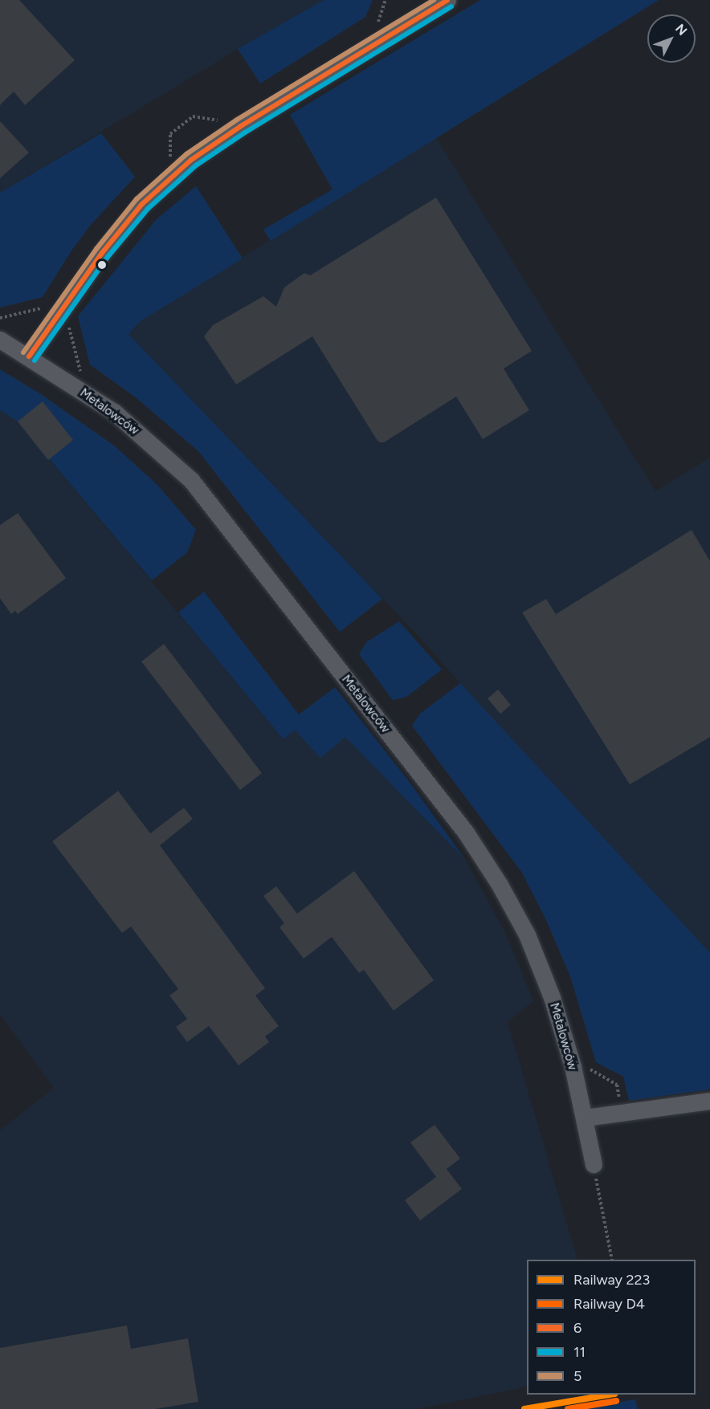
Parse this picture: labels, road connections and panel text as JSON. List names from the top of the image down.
{
  "streets": {
    "street": ["Metalowców"]
  },
  "lines": [
    "transit line 6",
    "transit line 5",
    "transit line 11",
    "rail line 223",
    "rail line D4"
  ],
  "legend": [
    "Railway 223",
    "Railway D4",
    "6",
    "11",
    "5"
  ],
  "north": "top right"
}
